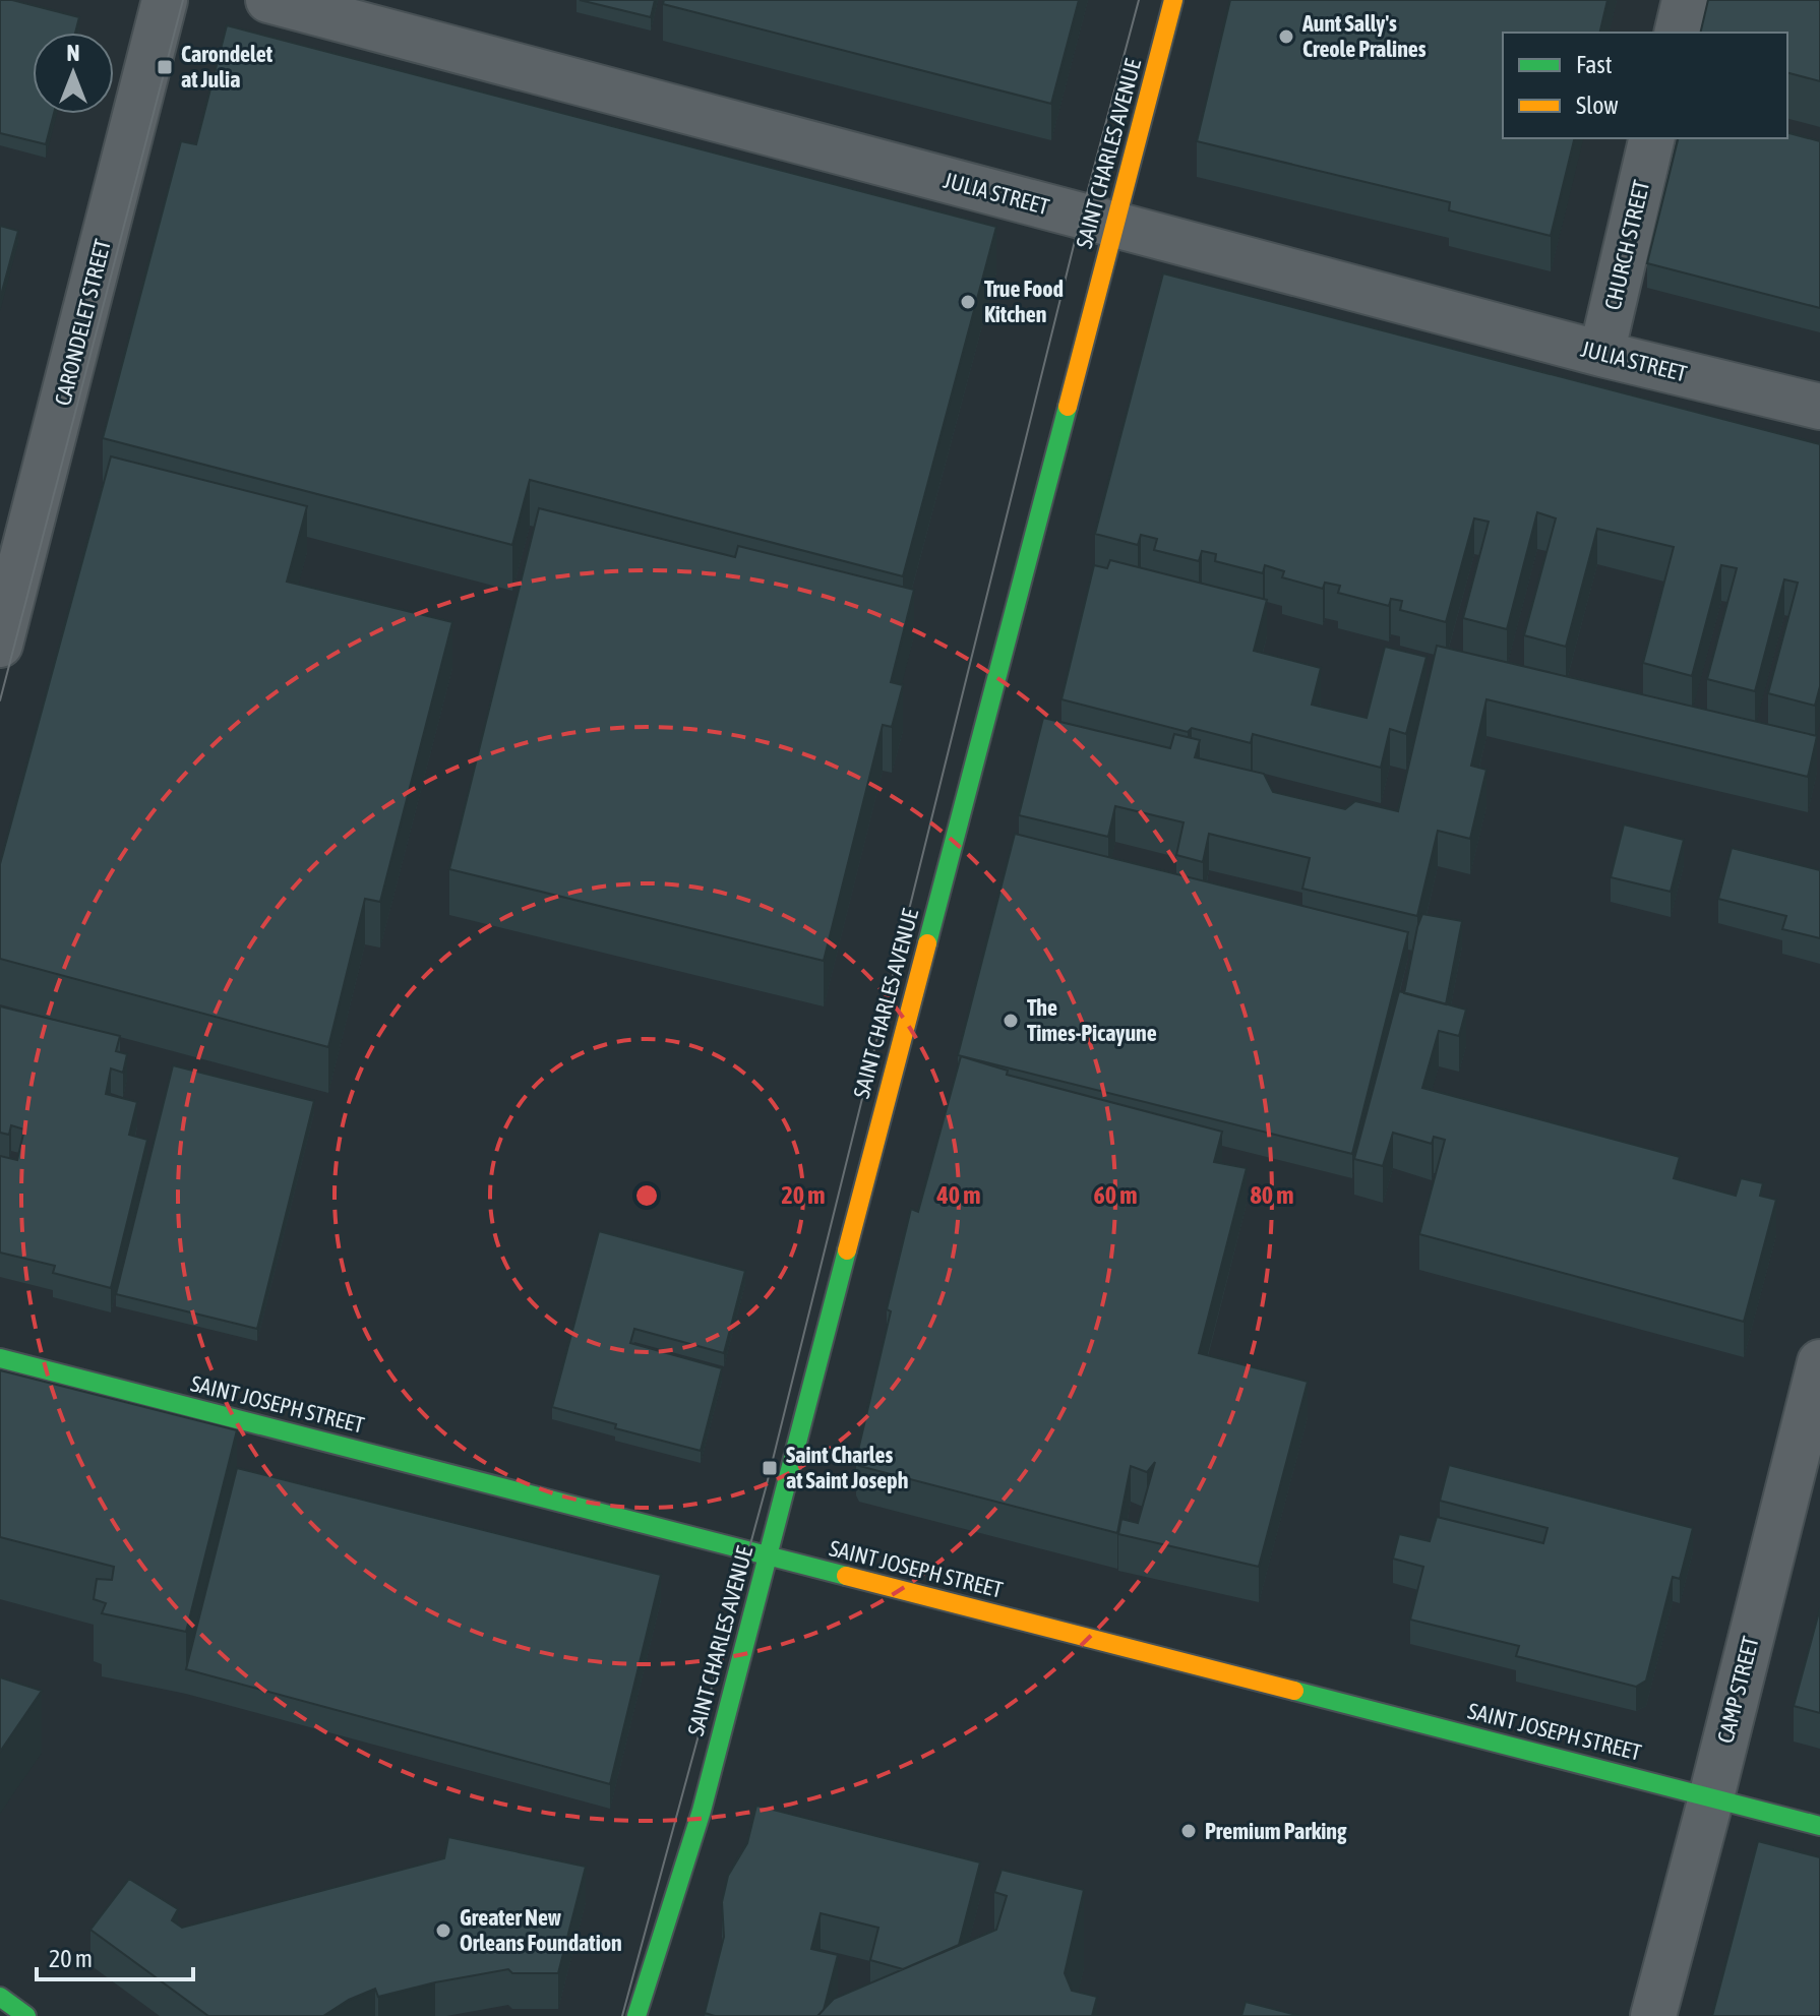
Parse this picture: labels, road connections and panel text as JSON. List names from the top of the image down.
{
  "streets": {
    "street": [
      "SAINT CHARLES AVENUE",
      "JULIA STREET",
      "CHURCH STREET",
      "CARONDELET STREET",
      "SAINT JOSEPH STREET",
      "CAMP STREET"
    ]
  },
  "crossings": [
    ["SAINT CHARLES AVENUE", "JULIA STREET"],
    ["SAINT CHARLES AVENUE", "SAINT JOSEPH STREET"],
    ["JULIA STREET", "CHURCH STREET"],
    ["SAINT JOSEPH STREET", "CAMP STREET"]
  ],
  "places": {
    "other": [
      "Aunt Sally's Creole Pralines",
      "True Food Kitchen",
      "The Times-Picayune",
      "Premium Parking",
      "Greater New Orleans Foundation"
    ],
    "transit": ["Carondelet at Julia", "Saint Charles at Saint Joseph"]
  },
  "legend": ["Fast", "Slow"],
  "scale_bar": "20 m",
  "north": "top",
  "rings": [
    "20 m",
    "40 m",
    "60 m",
    "80 m"
  ]
}
